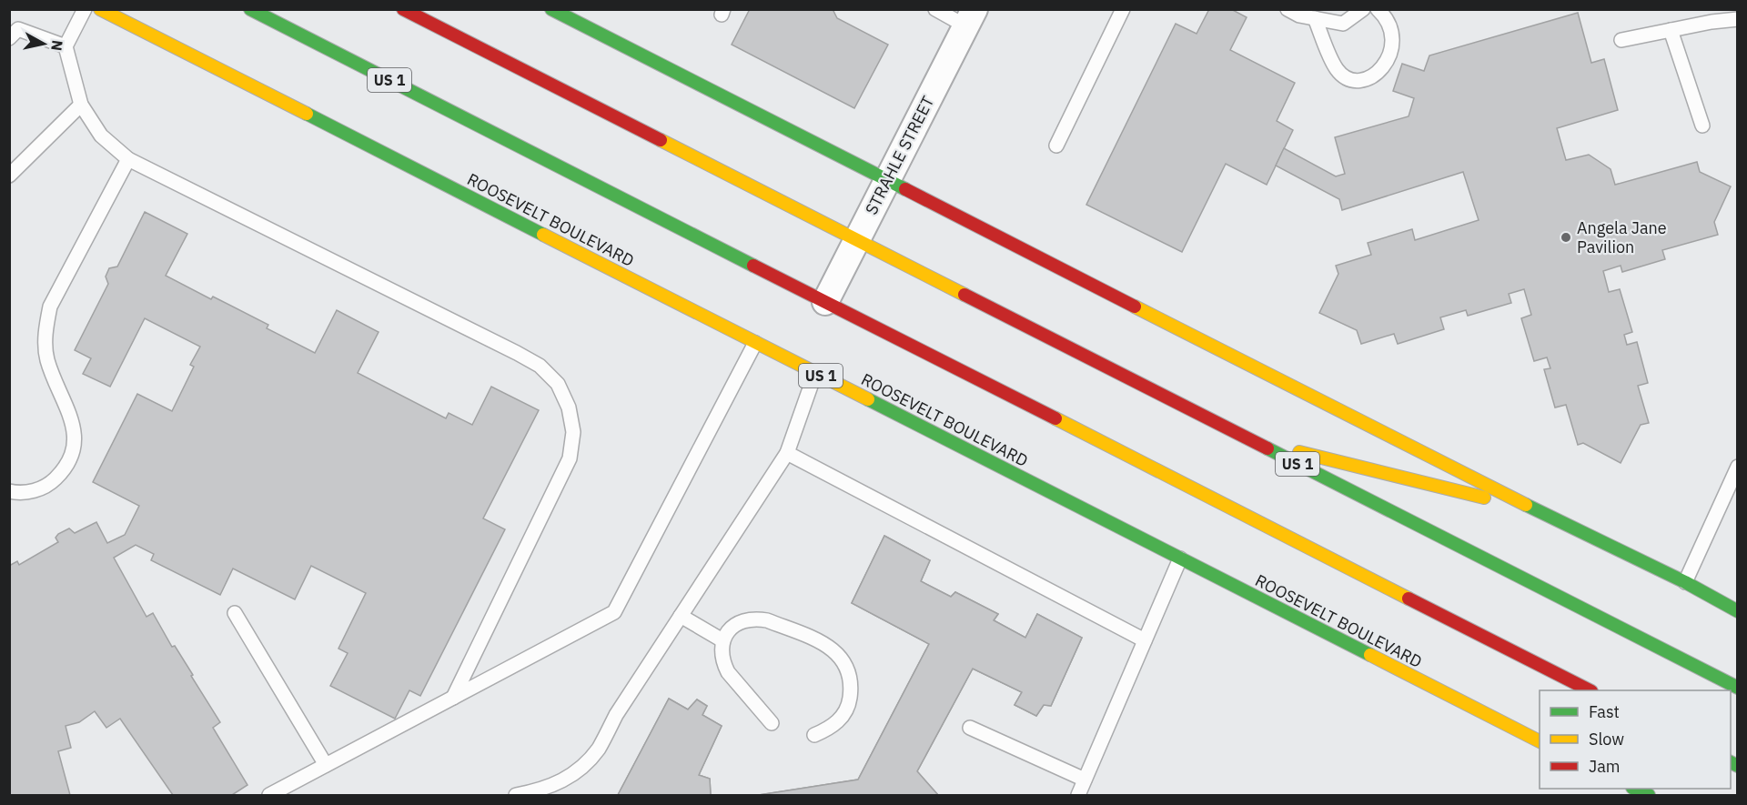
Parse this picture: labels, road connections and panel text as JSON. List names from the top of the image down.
{
  "streets": {
    "highway": ["US 1", "ROOSEVELT BOULEVARD"],
    "street": ["STRAHLE STREET"]
  },
  "crossings": [
    ["US 1", "STRAHLE STREET"]
  ],
  "places": ["Angela Jane Pavilion"],
  "legend": ["Fast", "Slow", "Jam"],
  "north": "right"
}
